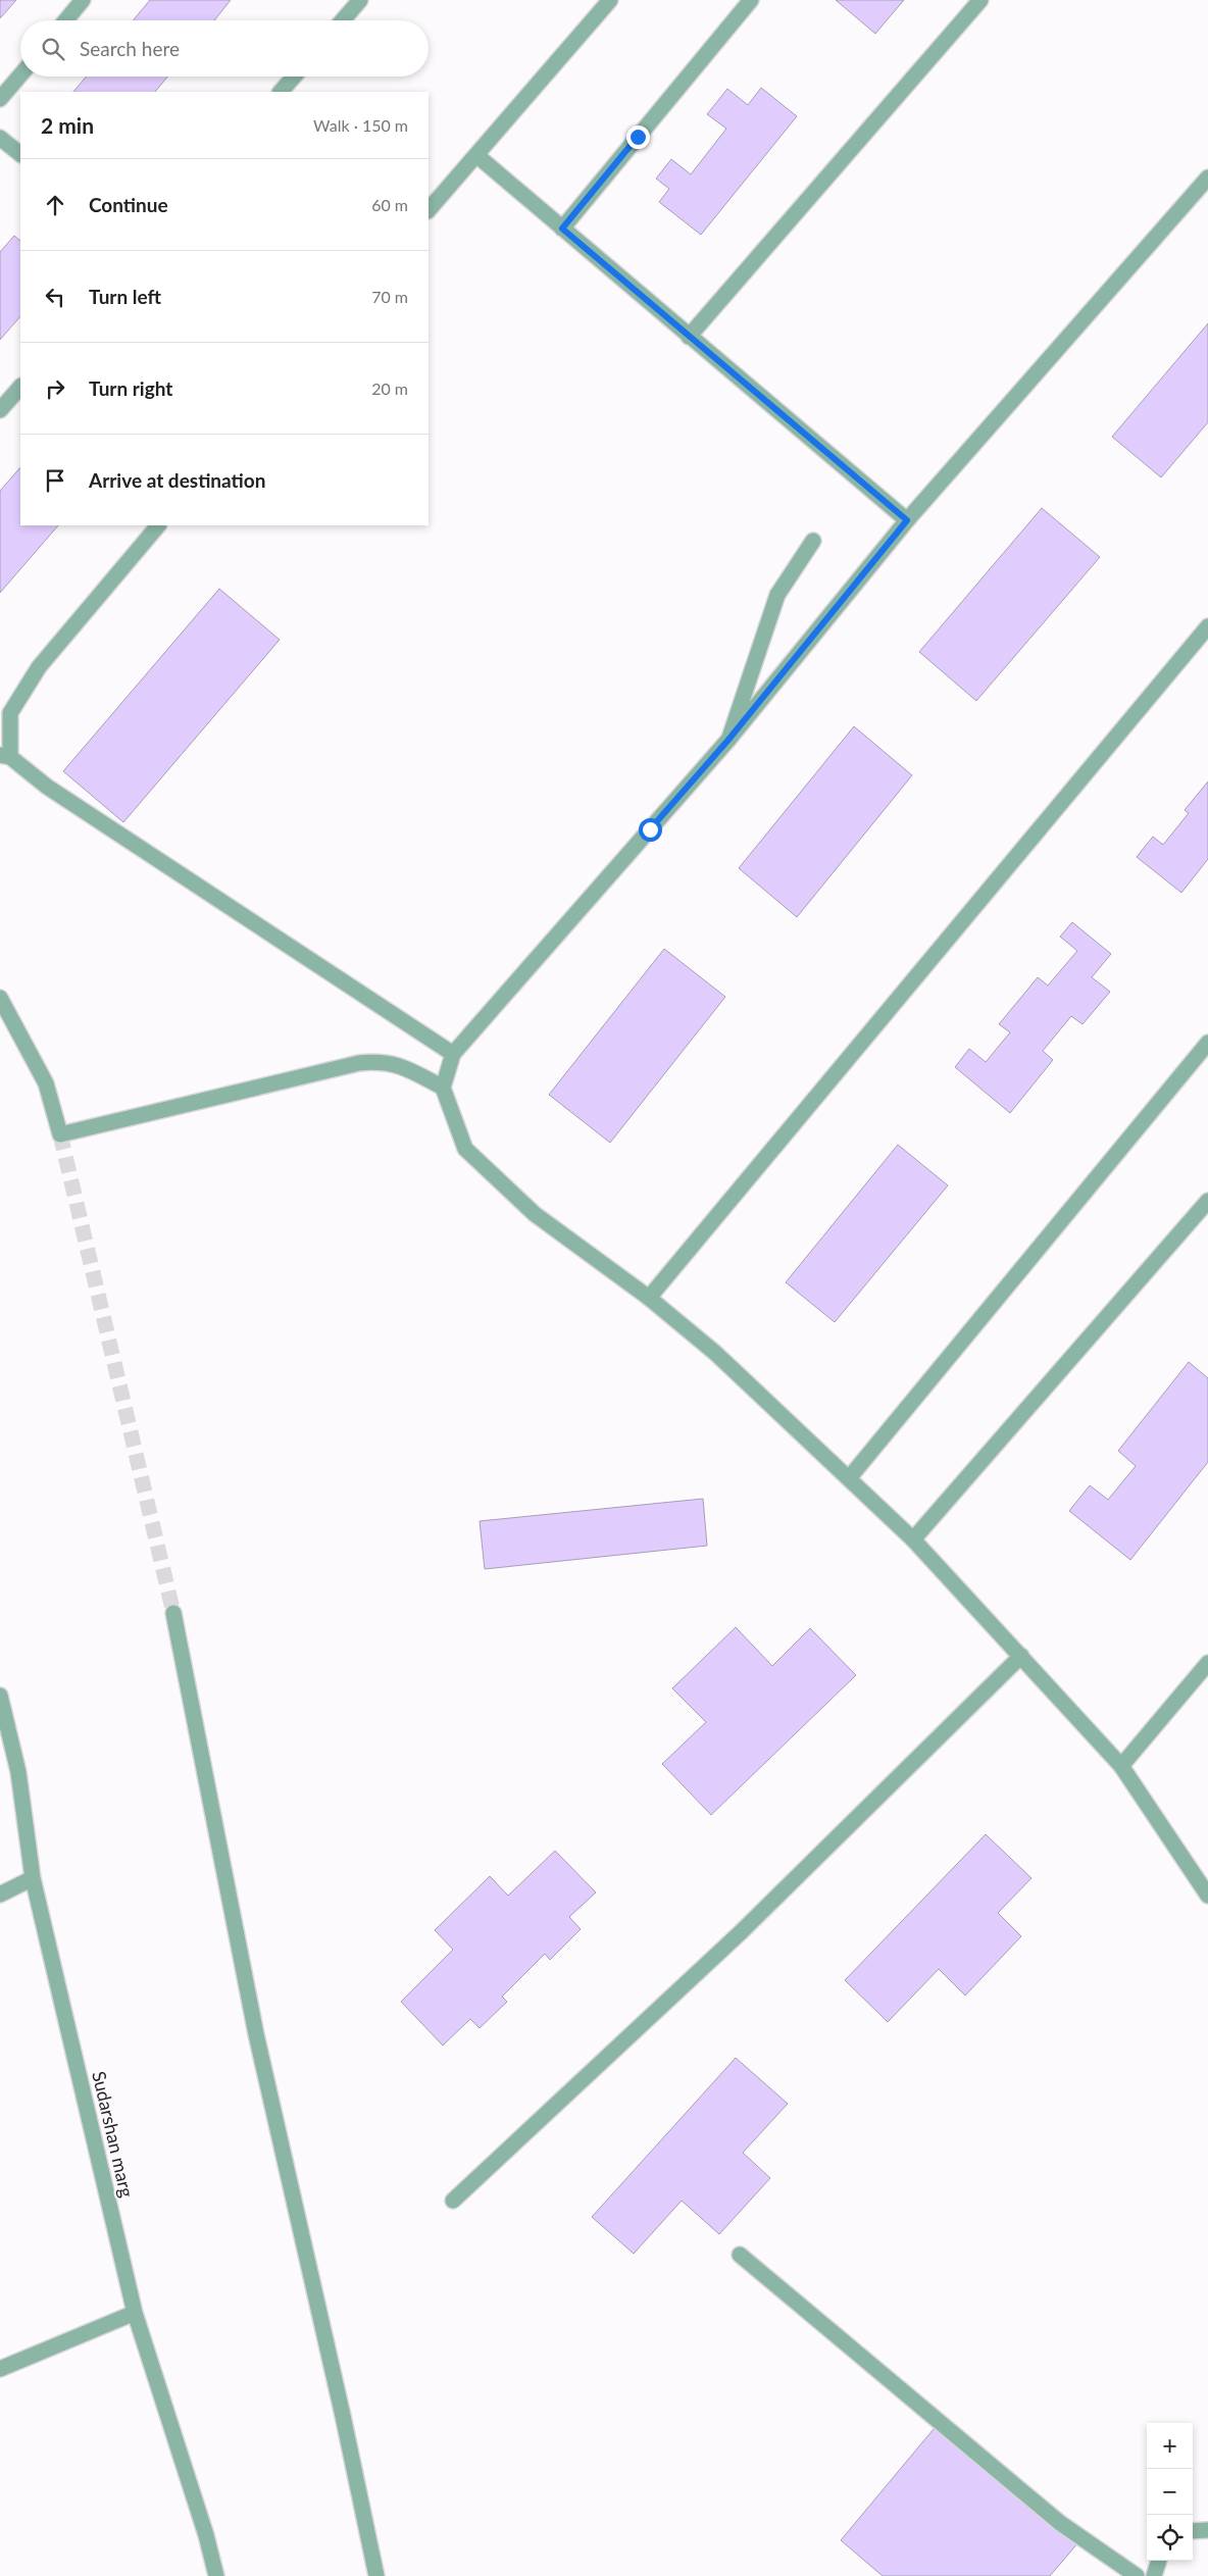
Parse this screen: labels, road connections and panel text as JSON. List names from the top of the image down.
{
  "streets": {
    "street": ["Sudarshan marg"]
  },
  "page": {
    "search": "Search here",
    "heading": ["2 min", "Walk · 150 m"],
    "list": [
      ["Continue", "60 m"],
      ["Turn left", "70 m"],
      ["Turn right", "20 m"],
      "Arrive at destination"
    ],
    "map_buttons": ["+", "−"]
  }
}
